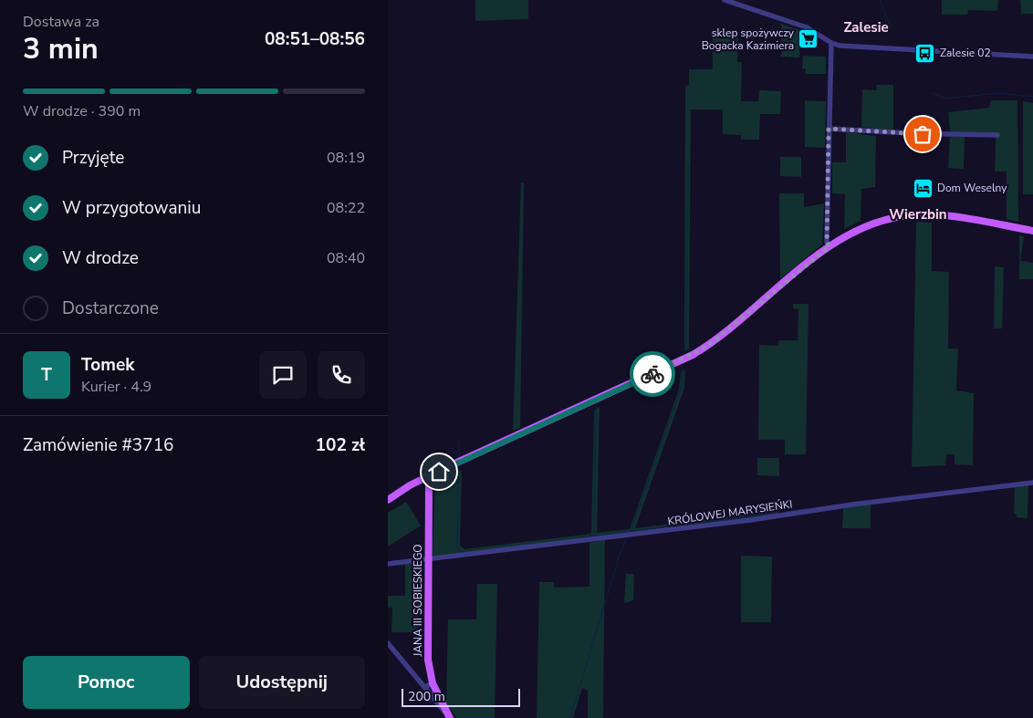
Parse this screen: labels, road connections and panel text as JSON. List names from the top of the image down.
{
  "streets": {
    "main road": ["JANA III SOBIESKIEGO"],
    "street": ["KRÓLOWEJ MARYSIEŃKI"]
  },
  "crossings": [
    ["KRÓLOWEJ MARYSIEŃKI", "JANA III SOBIESKIEGO"]
  ],
  "districts": ["Zalesie", "Wierzbin"],
  "places": {
    "supermarket": ["sklep spożywczy Bogacka Kazimiera"],
    "bus stop": ["Zalesie 02"],
    "hotel": ["Dom Weselny"]
  },
  "scale_bar": "200 m",
  "page": {
    "heading": ["3 min", "Dostawa za", "08:51–08:56"],
    "panel": [
      "Tomek",
      "Kurier · 4.9",
      "Zamówienie #3716",
      "102 zł"
    ],
    "bar": "W drodze · 390 m",
    "list": [
      ["Przyjęte", "08:19"],
      ["W przygotowaniu", "08:22"],
      ["W drodze", "08:40"],
      "Dostarczone"
    ],
    "round": "T",
    "buttons": ["Pomoc", "Udostępnij"],
    "scale": "200 m"
  }
}
